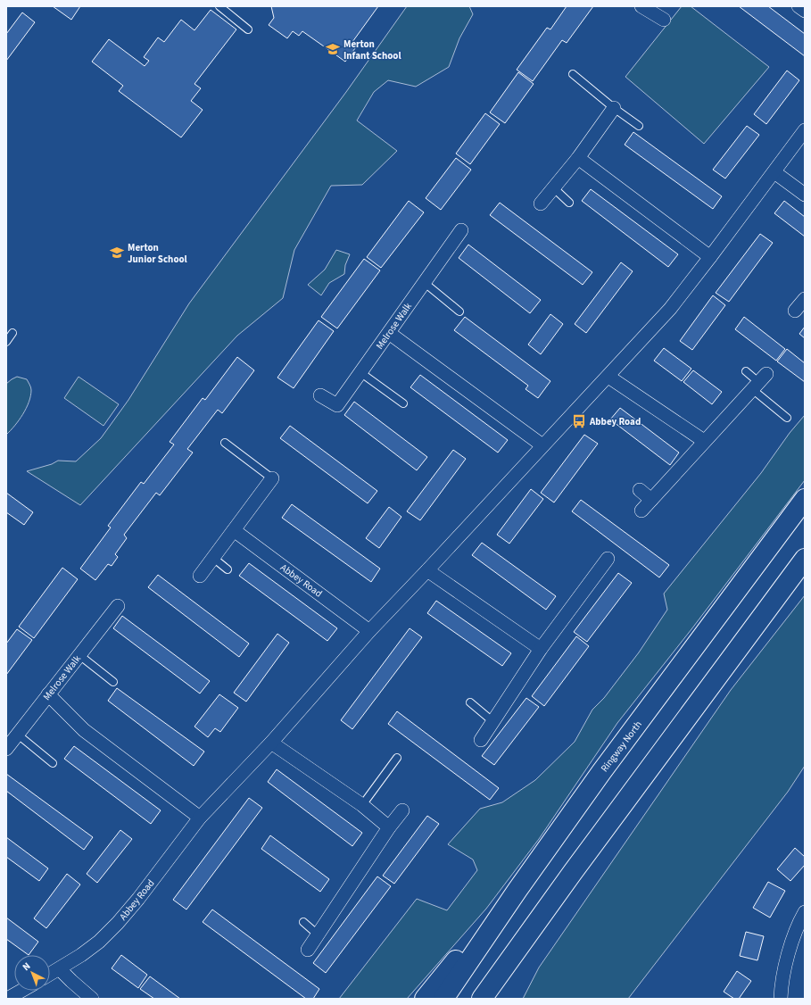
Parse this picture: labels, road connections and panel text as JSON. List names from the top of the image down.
{
  "streets": {
    "highway": ["Ringway North"],
    "street": ["Melrose Walk", "Abbey Road"]
  },
  "places": {
    "school or university": ["Merton Infant School", "Merton Junior School"],
    "bus stop": ["Abbey Road"]
  },
  "north": "top left"
}
